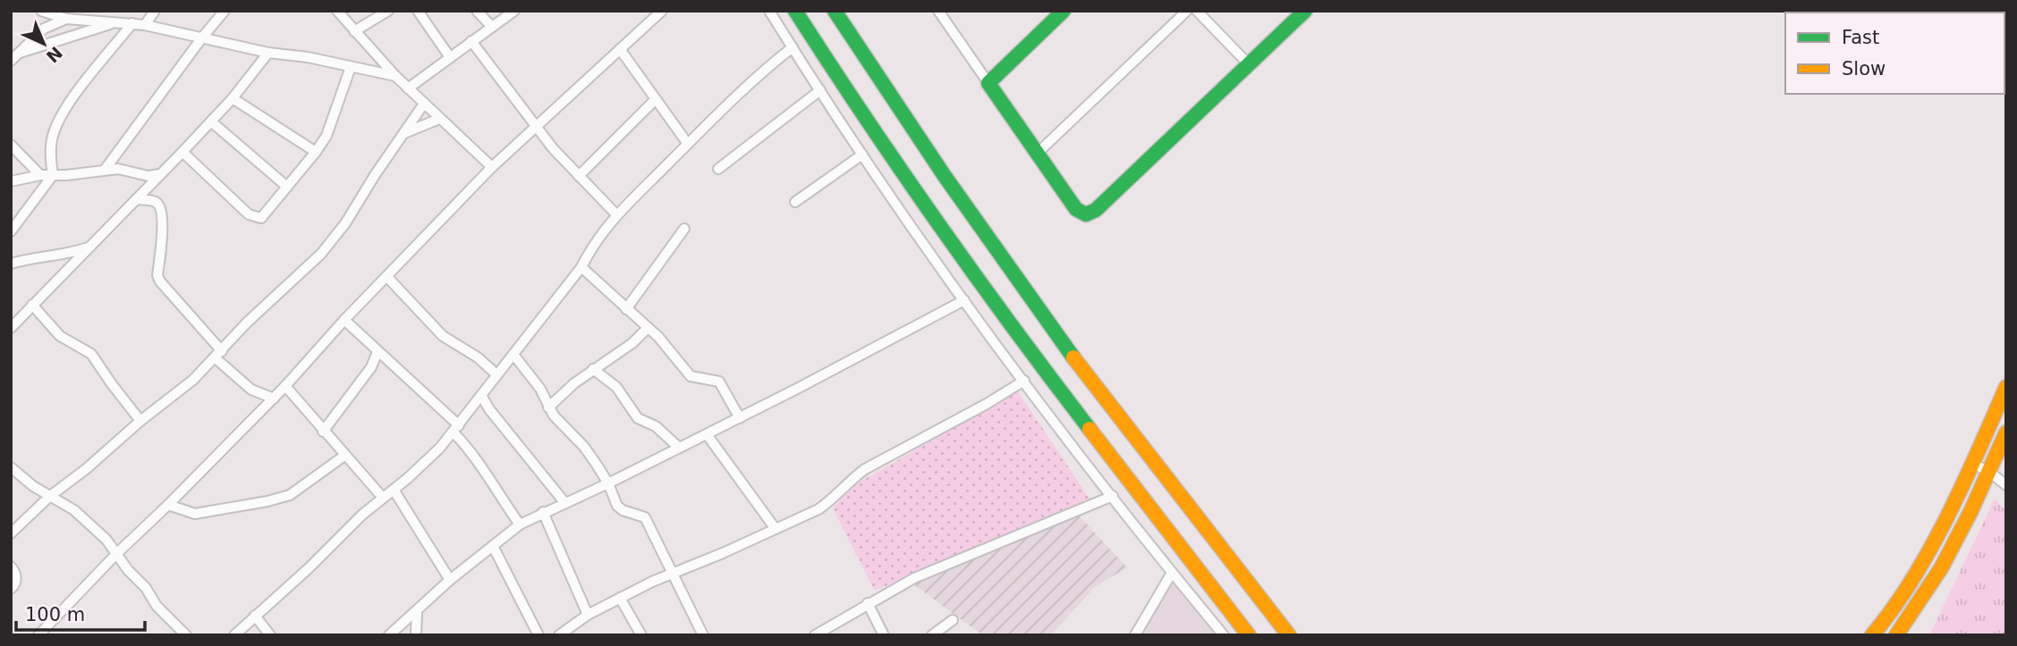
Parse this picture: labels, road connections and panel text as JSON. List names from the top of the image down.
{
  "legend": ["Fast", "Slow"],
  "scale_bar": "100 m",
  "north": "bottom right"
}
